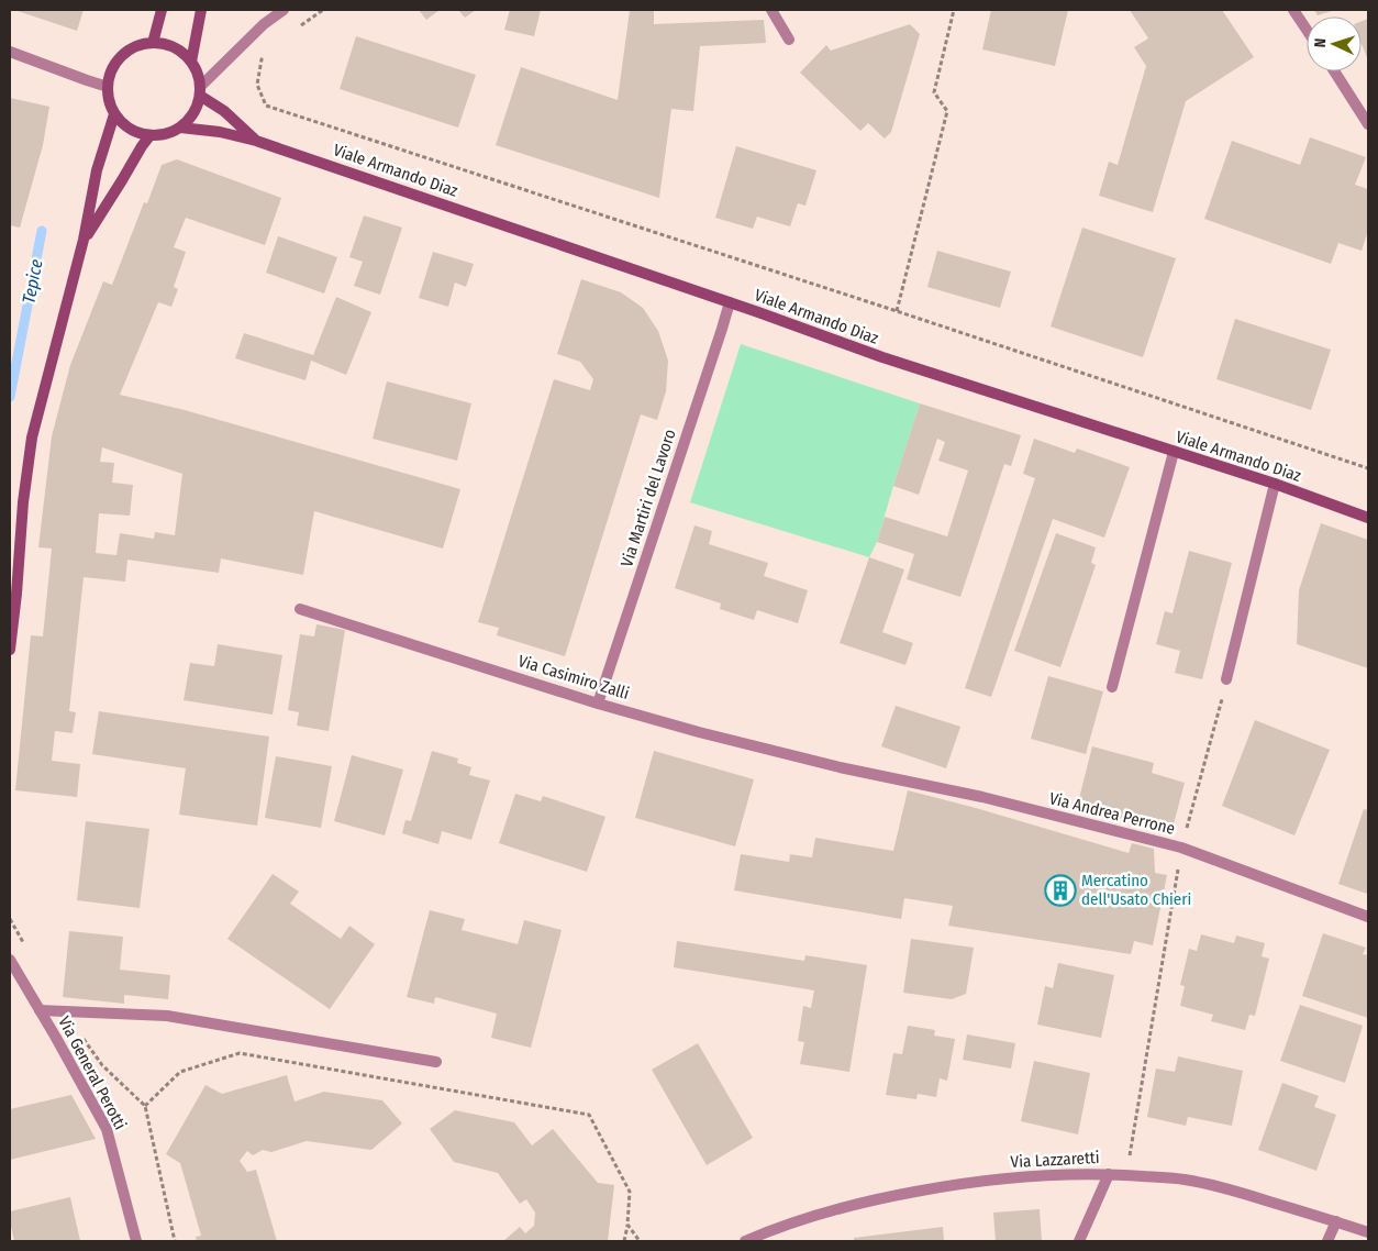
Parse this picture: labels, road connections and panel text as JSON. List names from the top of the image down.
{
  "streets": {
    "street": [
      "Viale Armando Diaz",
      "Via Martiri del Lavoro",
      "Via Casimiro Zalli",
      "Via Andrea Perrone",
      "Via General Perotti",
      "Via Lazzaretti"
    ]
  },
  "crossings": [
    ["Viale Armando Diaz", "Via Martiri del Lavoro"],
    ["Via Martiri del Lavoro", "Via Casimiro Zalli"],
    ["Via Casimiro Zalli", "Via Andrea Perrone"]
  ],
  "water": ["Tepice"],
  "places": {
    "building": ["Mercatino dell'Usato Chieri"]
  },
  "north": "left"
}
